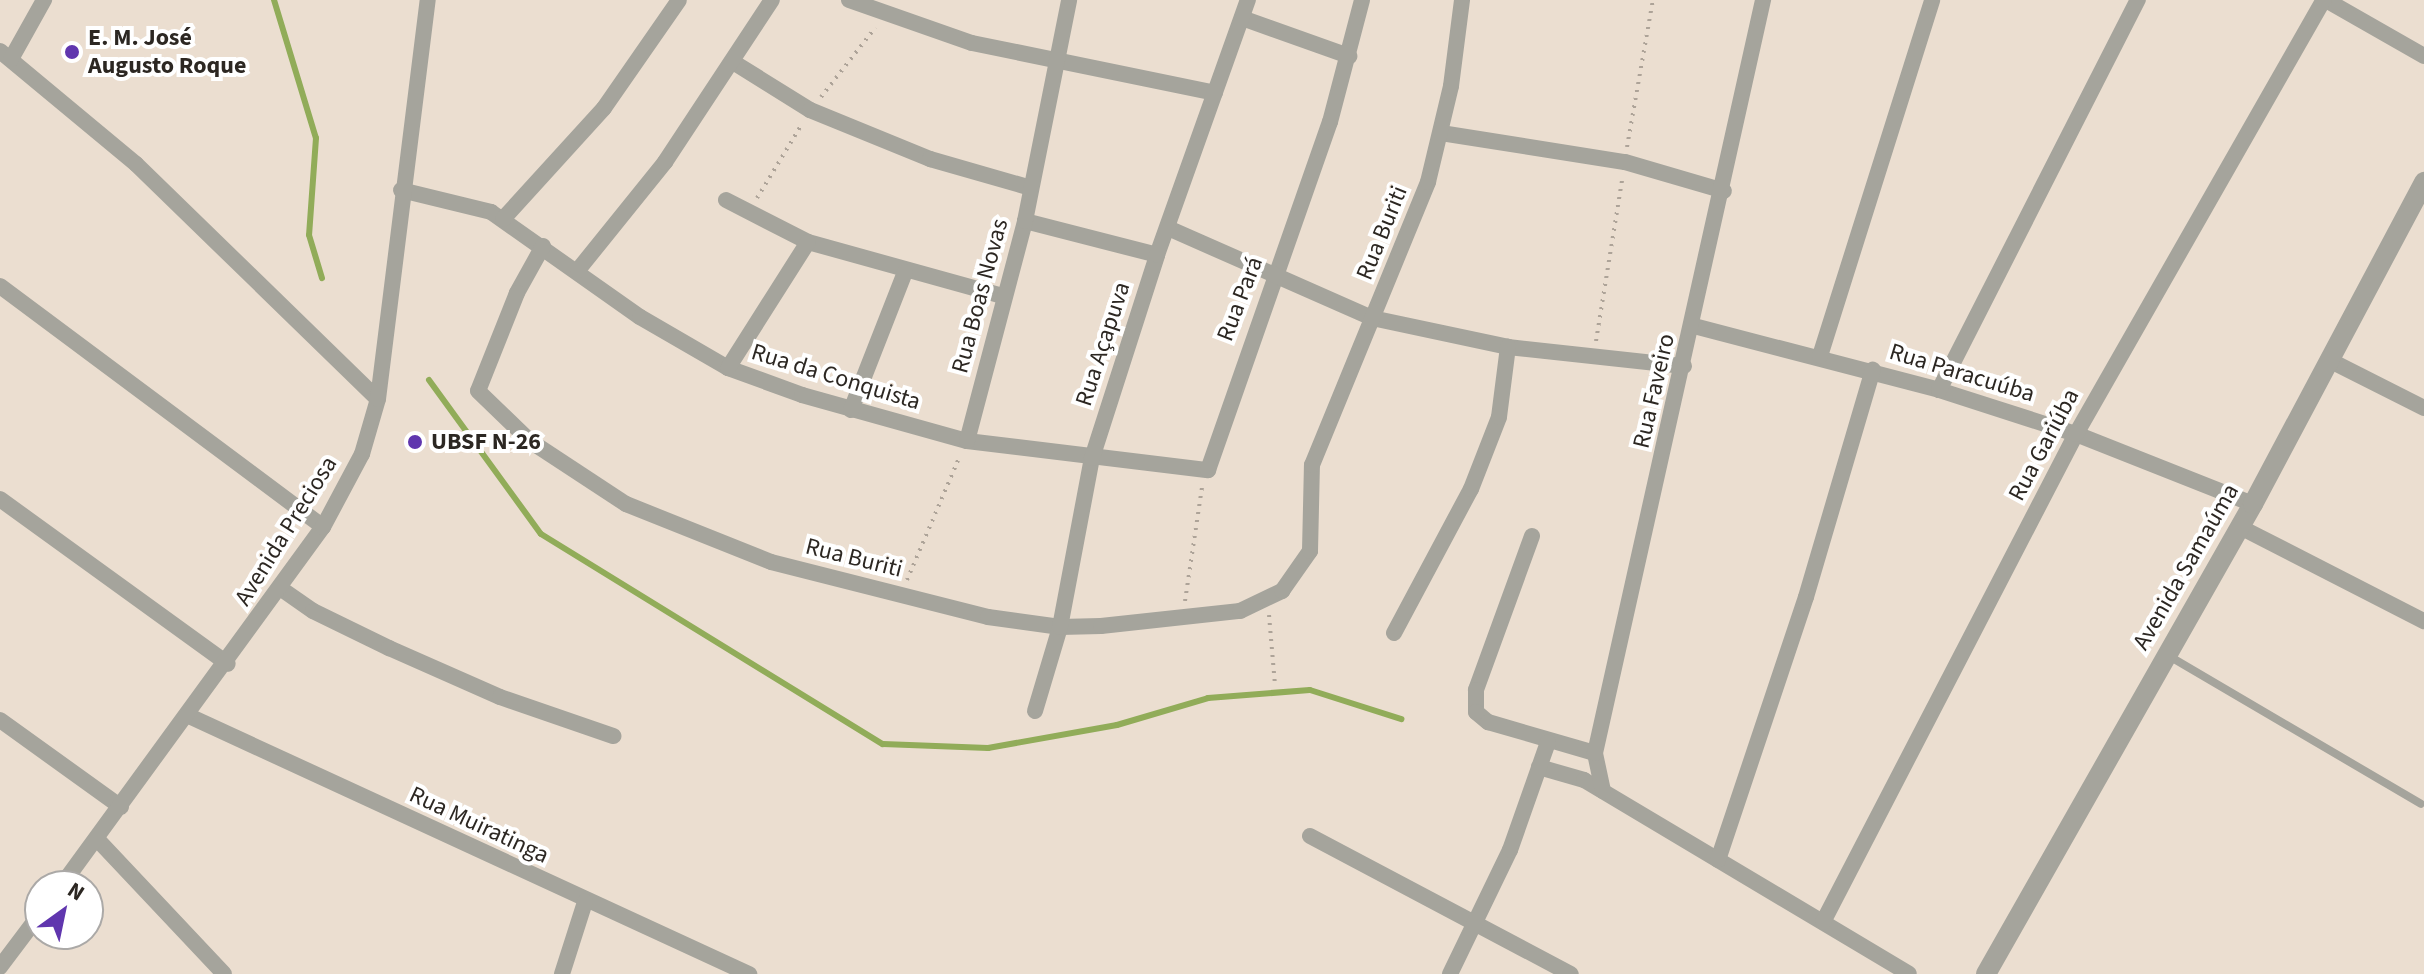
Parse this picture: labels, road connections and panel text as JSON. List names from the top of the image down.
{
  "streets": {
    "street": [
      "Rua Buriti",
      "Rua Boas Novas",
      "Rua Pará",
      "Rua Açapuva",
      "Rua Paracuúba",
      "Rua da Conquista",
      "Rua Faveiro",
      "Rua Gariúba",
      "Avenida Preciosa",
      "Avenida Samaúma",
      "Rua Muiratinga"
    ]
  },
  "crossings": [
    ["Rua Buriti", "Rua Açapuva"],
    ["Rua Buriti", "Rua da Conquista"],
    ["Rua Boas Novas", "Rua da Conquista"],
    ["Rua Pará", "Rua da Conquista"],
    ["Rua Açapuva", "Rua da Conquista"],
    ["Rua Paracuúba", "Rua Faveiro"],
    ["Rua Paracuúba", "Rua Gariúba"],
    ["Rua Paracuúba", "Avenida Samaúma"],
    ["Rua da Conquista", "Avenida Preciosa"],
    ["Avenida Preciosa", "Rua Muiratinga"]
  ],
  "places": ["E. M. José Augusto Roque", "UBSF N-26"],
  "north": "top right"
}
